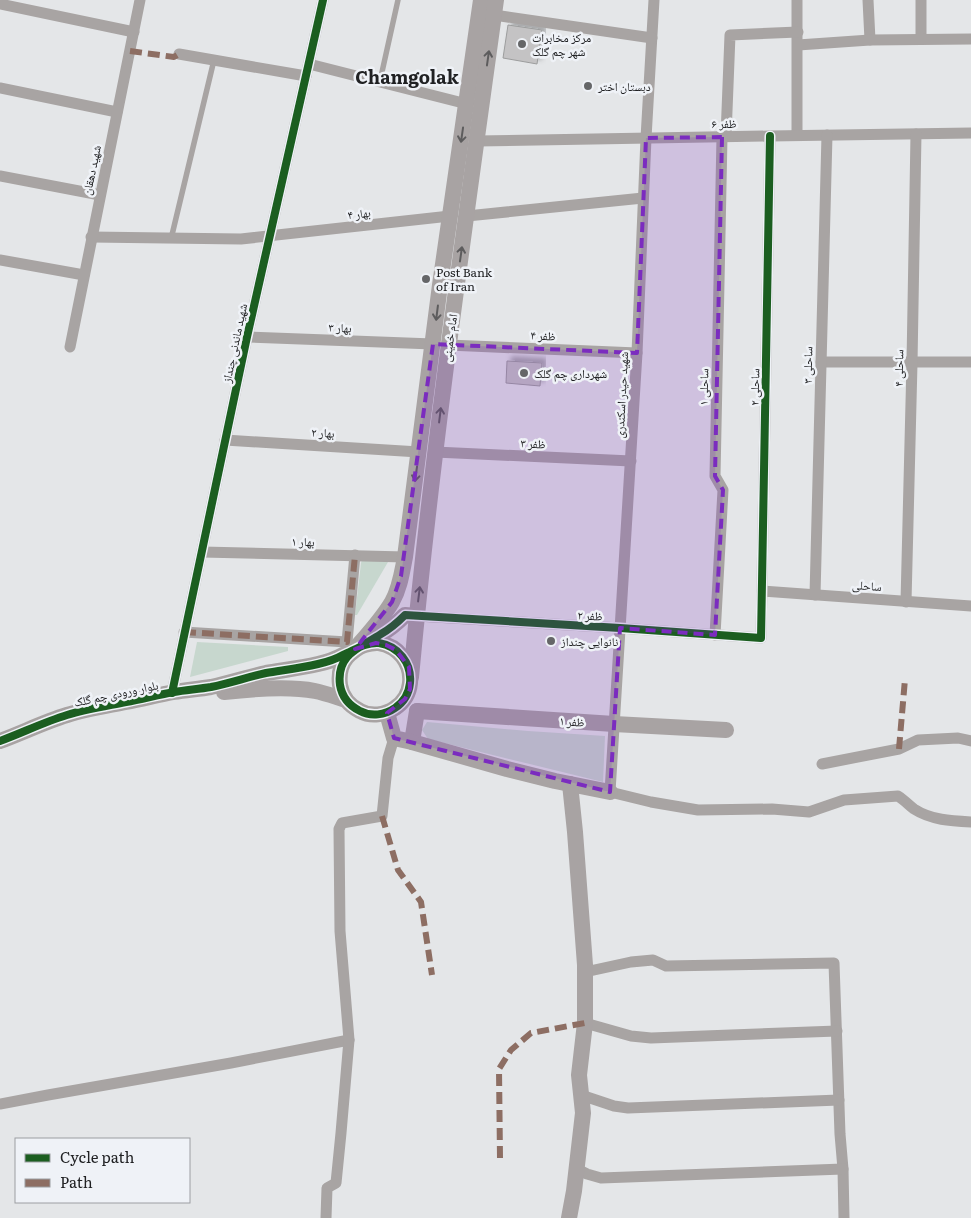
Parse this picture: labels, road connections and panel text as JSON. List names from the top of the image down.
{
  "streets": {
    "street": [
      "ظفر ۶",
      "شهید دهقان",
      "بهار ۴",
      "بهار ۳",
      "ظفر ۴",
      "امام خمینی",
      "شهید ماندنی چنداز",
      "ساحلی ۳",
      "ساحلی ۴",
      "ساحلی ۱",
      "ساحلی ۲",
      "شهید حیدر اسکندری",
      "بهار ۲",
      "ظفر ۳",
      "بهار ۱",
      "ساحلی",
      "ظفر ۲",
      "بلوار ورودی چم گلک",
      "ظفر ۱"
    ]
  },
  "crossings": [
    ["ظفر ۶", "امام خمینی"],
    ["ظفر ۶", "ساحلی ۳"],
    ["ظفر ۶", "ساحلی ۴"],
    ["ظفر ۶", "ساحلی ۱"],
    ["ظفر ۶", "ساحلی ۲"],
    ["ظفر ۶", "شهید حیدر اسکندری"],
    ["شهید دهقان", "بهار ۴"],
    ["بهار ۴", "امام خمینی"],
    ["بهار ۴", "شهید ماندنی چنداز"],
    ["بهار ۴", "شهید حیدر اسکندری"],
    ["بهار ۳", "ظفر ۴"],
    ["بهار ۳", "امام خمینی"],
    ["بهار ۳", "شهید ماندنی چنداز"],
    ["ظفر ۴", "امام خمینی"],
    ["ظفر ۴", "شهید حیدر اسکندری"],
    ["امام خمینی", "بهار ۲"],
    ["امام خمینی", "ظفر ۳"],
    ["امام خمینی", "بهار ۱"],
    ["امام خمینی", "ظفر ۲"],
    ["امام خمینی", "بلوار ورودی چم گلک"],
    ["شهید ماندنی چنداز", "بهار ۲"],
    ["شهید ماندنی چنداز", "بهار ۱"],
    ["شهید ماندنی چنداز", "بلوار ورودی چم گلک"],
    ["ساحلی ۳", "ساحلی"],
    ["ساحلی ۴", "ساحلی"],
    ["ساحلی ۱", "ظفر ۲"],
    ["ساحلی ۲", "ساحلی"],
    ["ساحلی ۲", "ظفر ۲"],
    ["شهید حیدر اسکندری", "ظفر ۳"],
    ["شهید حیدر اسکندری", "ظفر ۲"],
    ["شهید حیدر اسکندری", "ظفر ۱"]
  ],
  "districts": ["Chamgolak"],
  "places": [
    "مرکز مخابرات شهر چم گلک",
    "دبستان اختر",
    "Post Bank of Iran",
    "شهرداری چم گلک",
    "نانوایی چنداز"
  ],
  "legend": ["Cycle path", "Path"]
}
